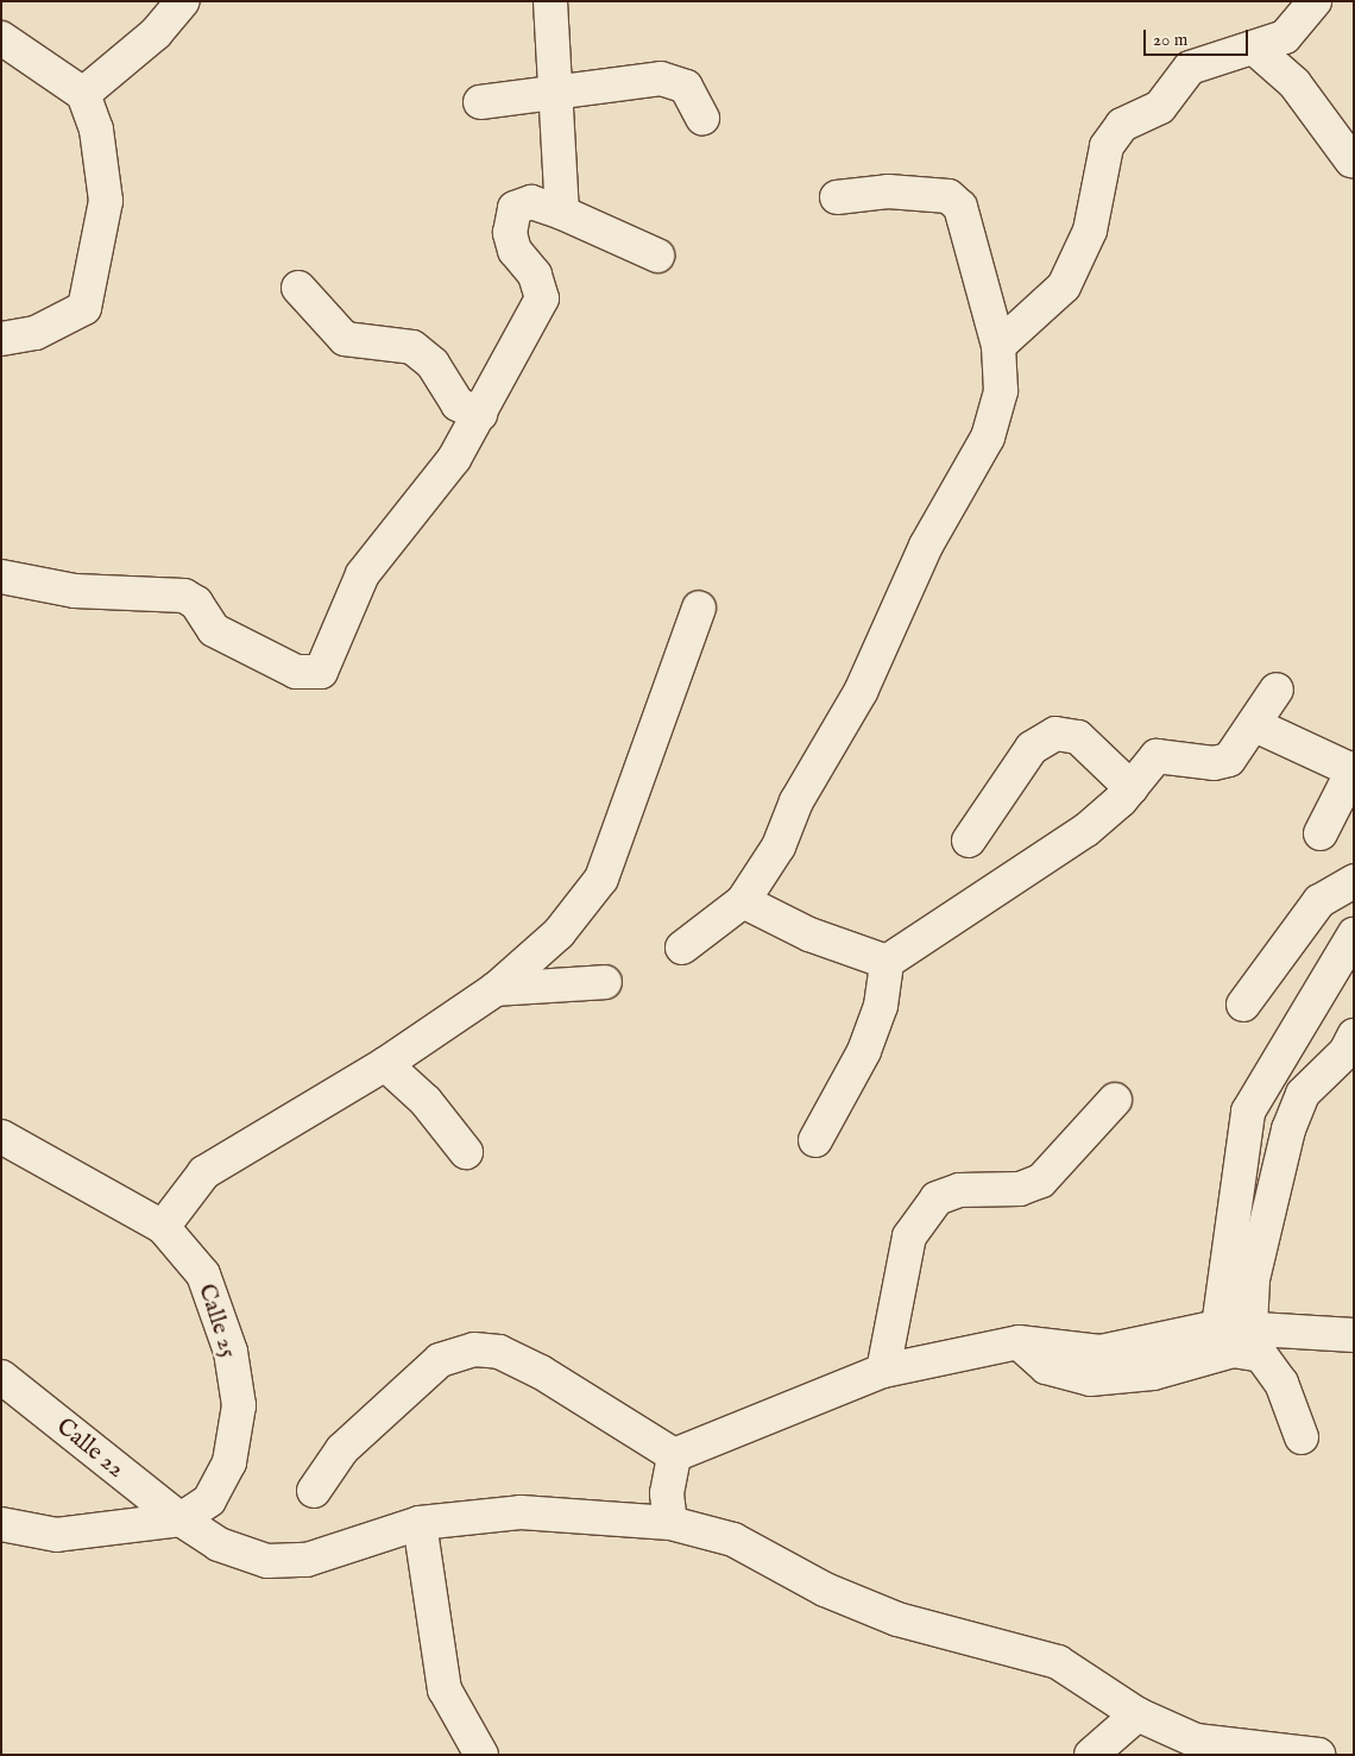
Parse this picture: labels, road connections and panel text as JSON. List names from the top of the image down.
{
  "streets": {
    "street": ["Calle 25", "Calle 22"]
  },
  "crossings": [
    ["Calle 25", "Calle 22"]
  ],
  "scale_bar": "20 m"
}
